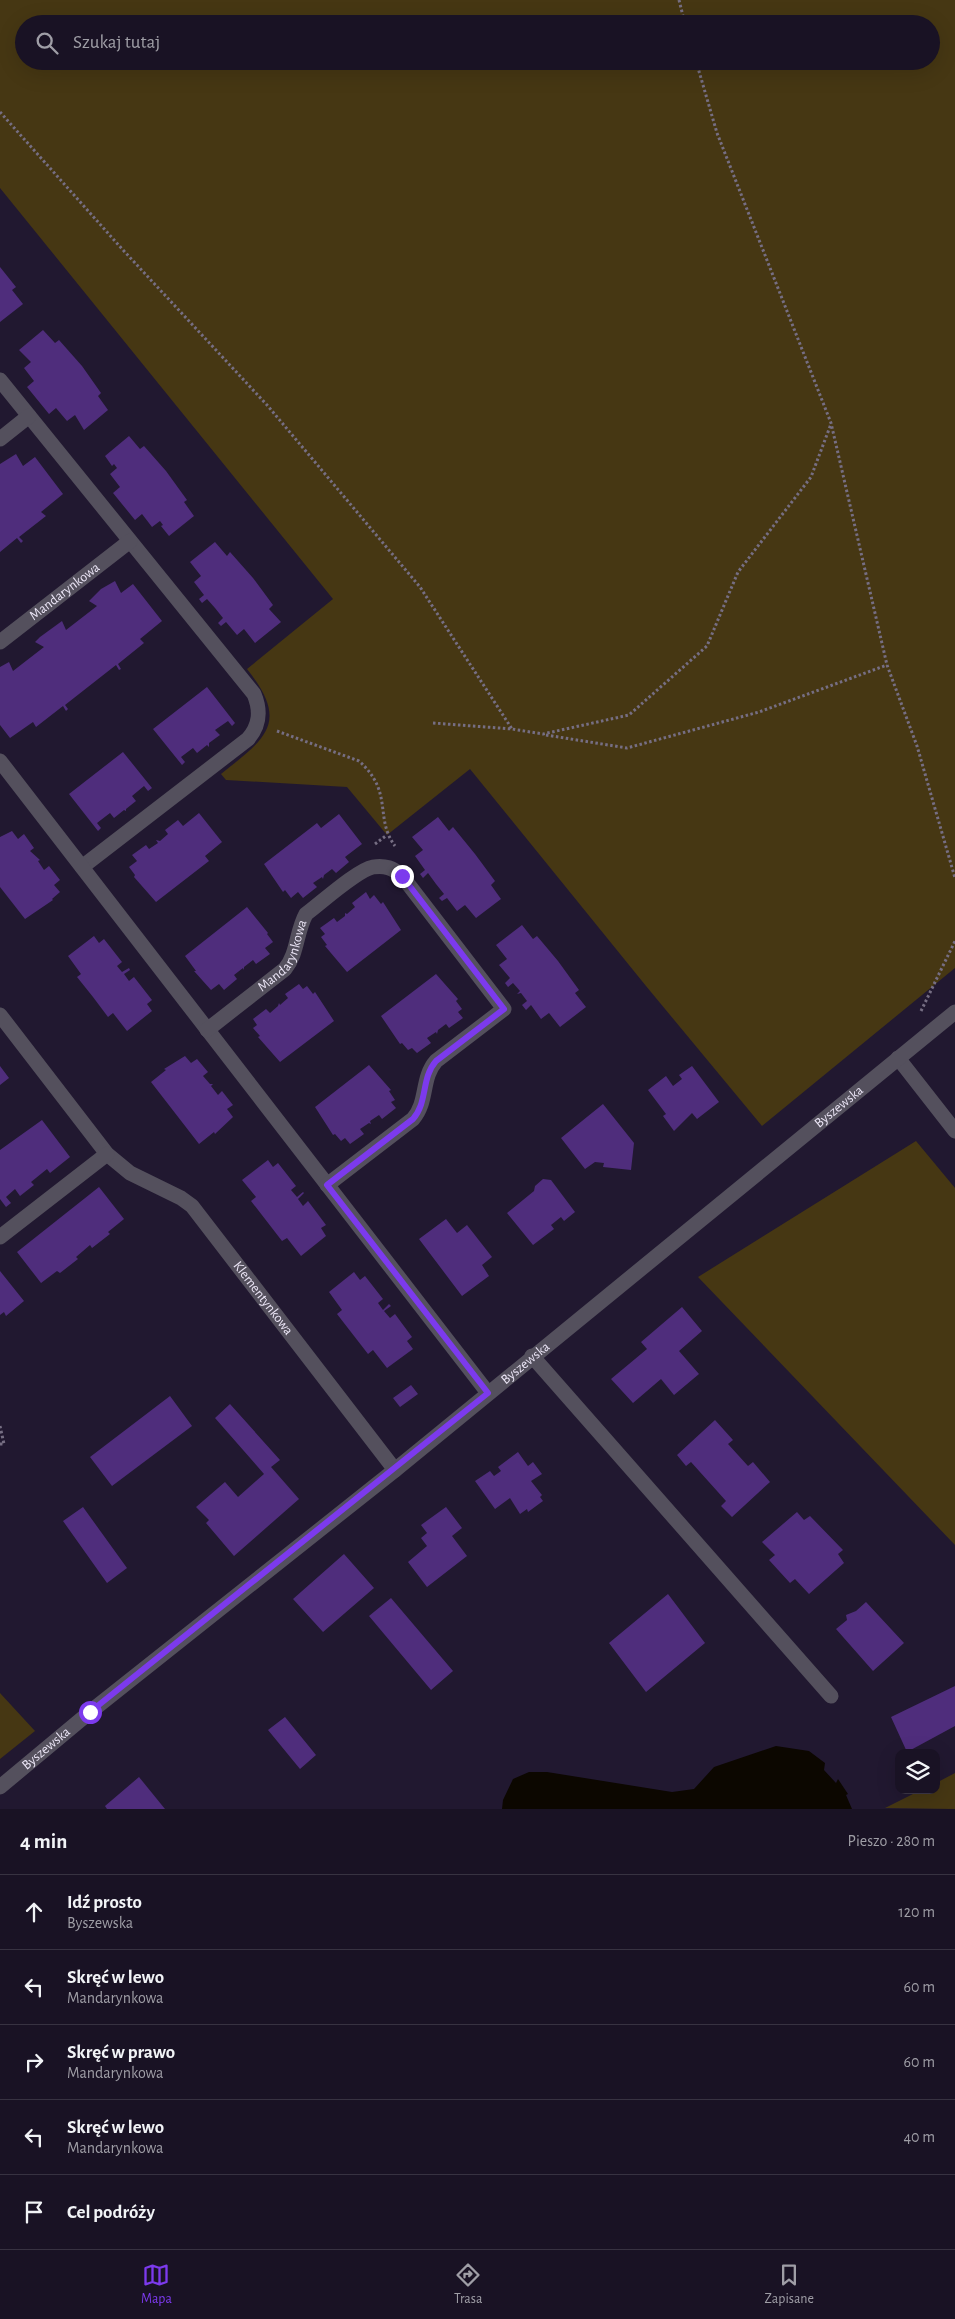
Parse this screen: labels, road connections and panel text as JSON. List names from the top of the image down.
{
  "streets": {
    "street": ["Mandarynkowa", "Byszewska", "Klementynkowa"]
  },
  "crossings": [
    ["Byszewska", "Klementynkowa"]
  ],
  "page": {
    "search": "Szukaj tutaj",
    "heading": ["4 min", "Pieszo · 280 m"],
    "list": [
      ["Idź prosto", "Byszewska", "120 m"],
      ["Skręć w lewo", "Mandarynkowa", "60 m"],
      ["Skręć w prawo", "Mandarynkowa", "60 m"],
      ["Skręć w lewo", "Mandarynkowa", "40 m"],
      "Cel podróży"
    ],
    "nav": ["Mapa", "Trasa", "Zapisane"]
  }
}
